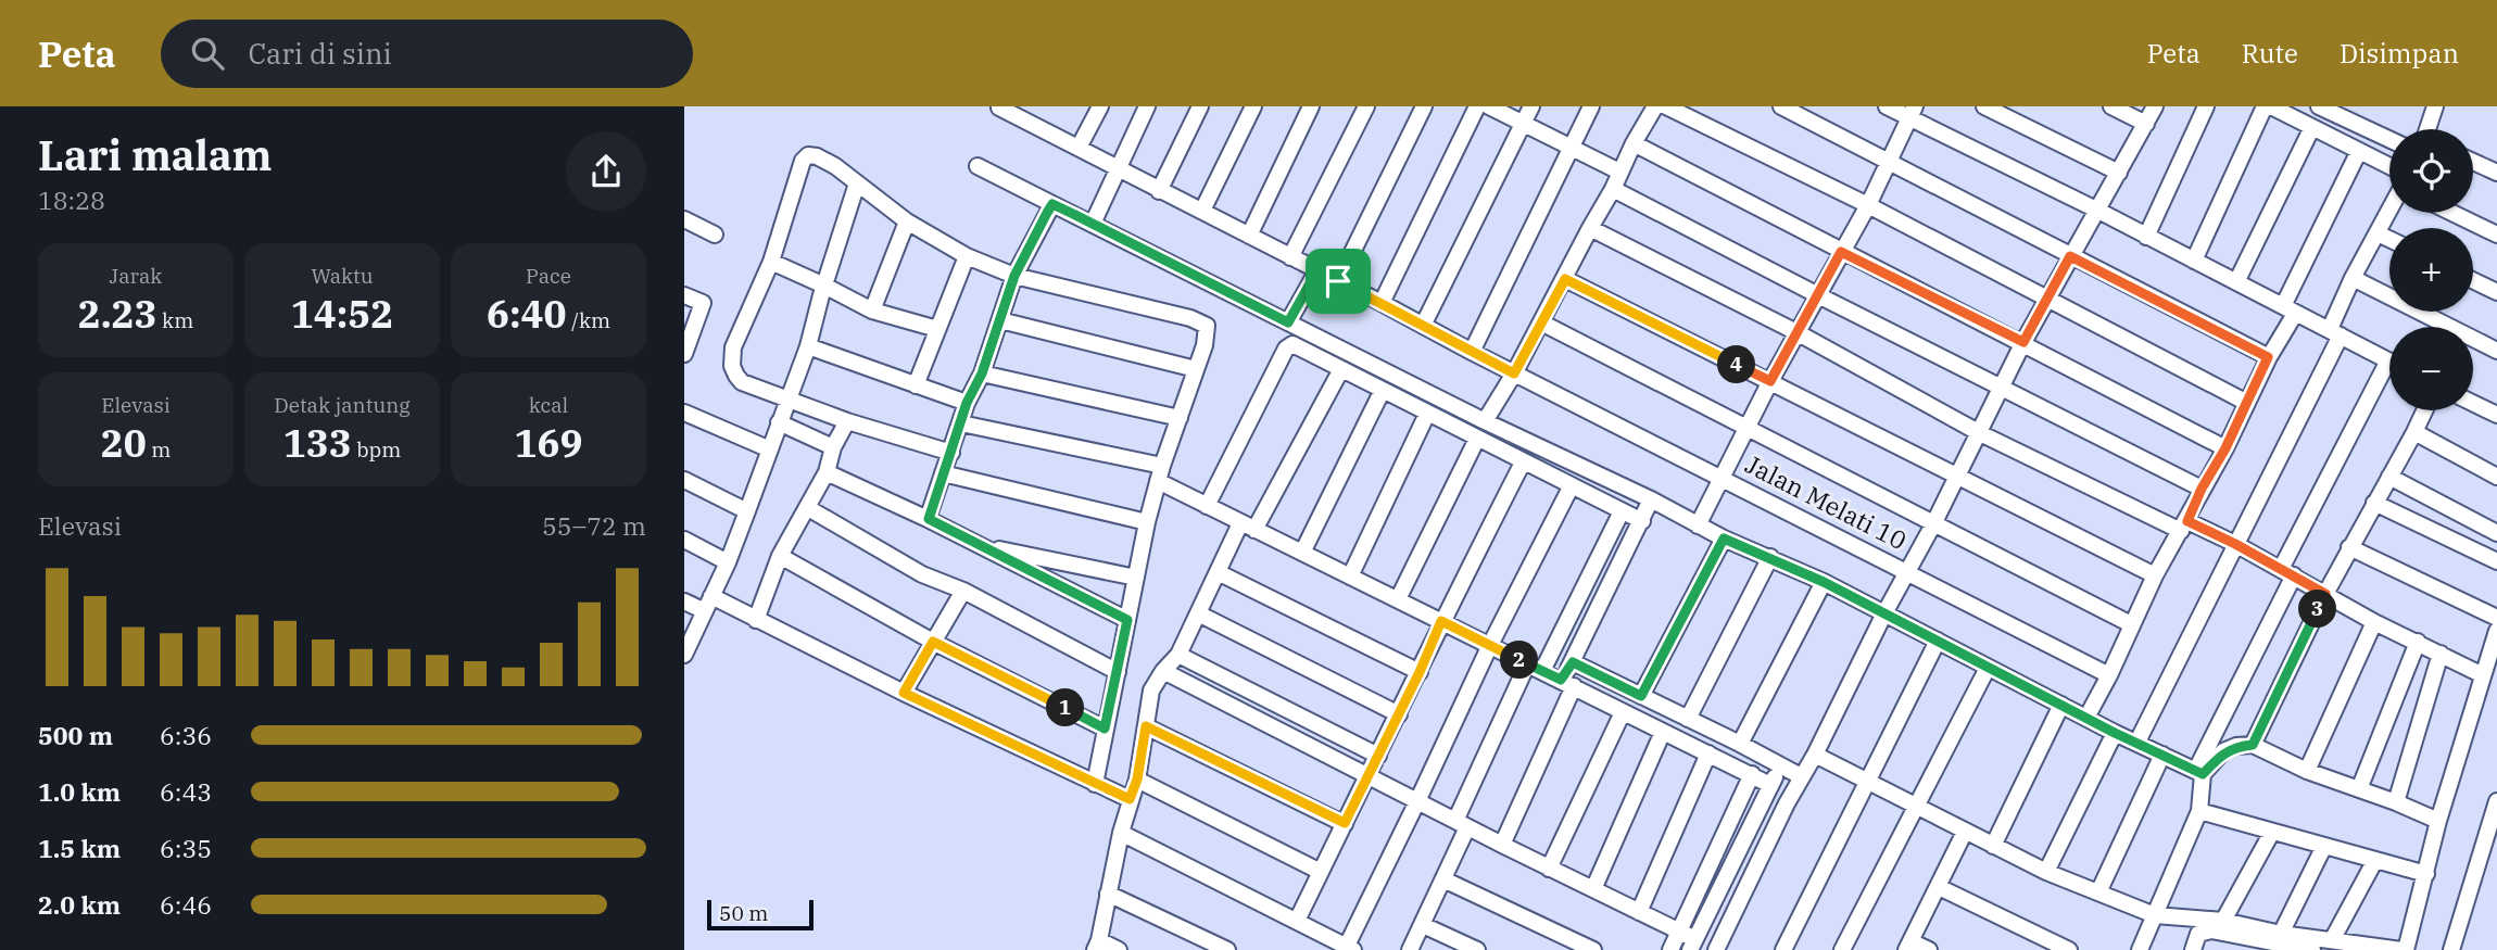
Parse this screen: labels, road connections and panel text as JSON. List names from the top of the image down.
{
  "streets": {
    "street": ["Jalan Melati 10"]
  },
  "scale_bar": "50 m",
  "page": {
    "header": "Peta",
    "search": "Cari di sini",
    "nav": ["Peta", "Rute", "Disimpan"],
    "heading": ["Lari malam", "18:28"],
    "map_buttons": ["+", "−"],
    "stats": [
      ["Jarak", "2.23 km"],
      ["Waktu", "14:52"],
      ["Pace", "6:40 /km"],
      ["Elevasi", "20 m"],
      ["Detak jantung", "133 bpm"],
      ["kcal", "169"]
    ],
    "pins": [
      "4",
      "3",
      "2",
      "1"
    ],
    "chart": ["Elevasi", "55–72 m"],
    "list": [
      {
        "name": "500 m",
        "note": "6:36"
      },
      {
        "name": "1.0 km",
        "note": "6:43"
      },
      {
        "name": "1.5 km",
        "note": "6:35"
      },
      {
        "name": "2.0 km",
        "note": "6:46"
      }
    ],
    "scale": "50 m"
  }
}
